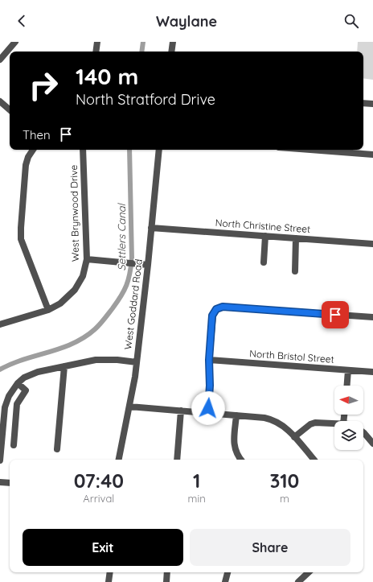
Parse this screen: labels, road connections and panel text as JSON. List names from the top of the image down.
{
  "streets": {
    "street": [
      "West Brynwood Drive",
      "North Christine Street",
      "West Goddard Road",
      "North Bristol Street"
    ]
  },
  "crossings": [
    ["North Christine Street", "West Goddard Road"]
  ],
  "water": ["Settlers Canal"],
  "north": "left",
  "page": {
    "header": "Waylane",
    "turn": ["140 m", "North Stratford Drive"],
    "then": "Then",
    "eta": [
      "07:40",
      "Arrival",
      "1",
      "min",
      "310",
      "m"
    ],
    "buttons": ["Exit", "Share"]
  }
}
